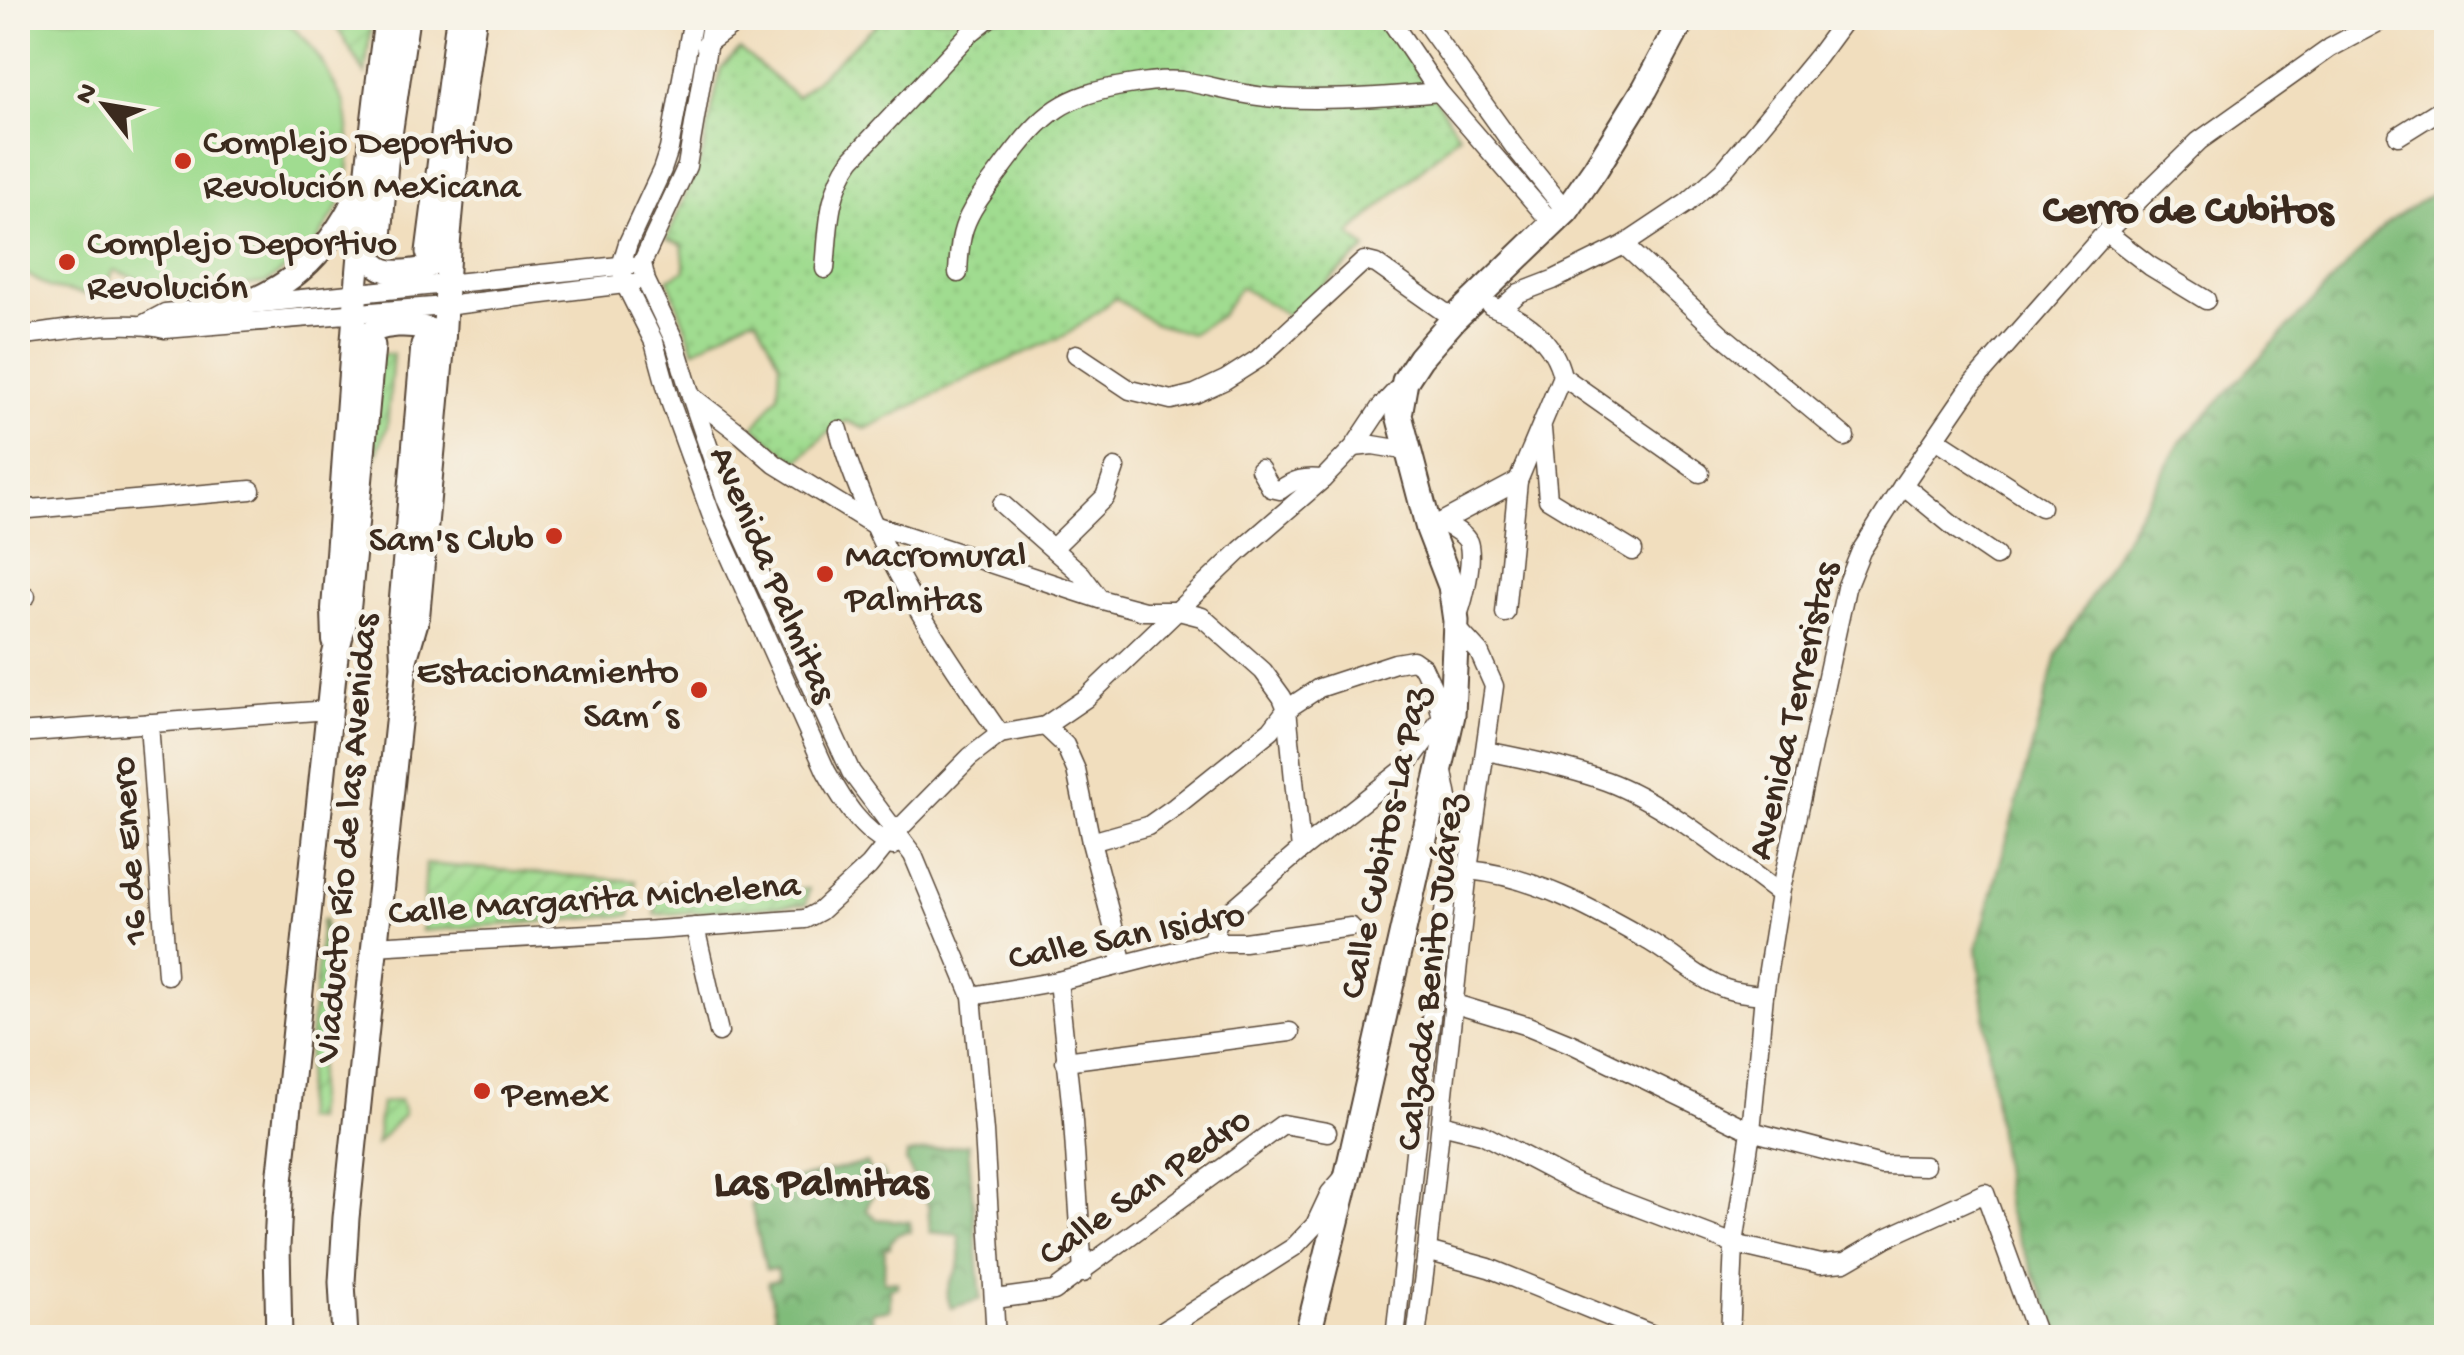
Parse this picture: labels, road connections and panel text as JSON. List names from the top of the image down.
{
  "streets": {
    "main road": ["Viaducto Río de las Avenidas", "Calle Cubitos-La Paz"],
    "street": [
      "Avenida Palmitas",
      "Avenida Terreristas",
      "16 de Enero",
      "Calle Margarita Michelena",
      "Calle San Isidro",
      "Calzada Benito Juárez",
      "Calle San Pedro"
    ]
  },
  "crossings": [
    ["Avenida Palmitas", "Calle Margarita Michelena"],
    ["Avenida Palmitas", "Calle San Isidro"],
    ["Avenida Palmitas", "Calle San Pedro"],
    ["Viaducto Río de las Avenidas", "Calle Margarita Michelena"],
    ["Calle Cubitos-La Paz", "Calzada Benito Juárez"]
  ],
  "districts": ["Cerro de Cubitos", "Las Palmitas"],
  "places": [
    "Complejo Deportivo Revolución Mexicana",
    "Complejo Deportivo Revolución",
    "Sam's Club",
    "Macromural Palmitas",
    "Estacionamiento Sam´s",
    "Pemex"
  ],
  "north": "top left"
}
